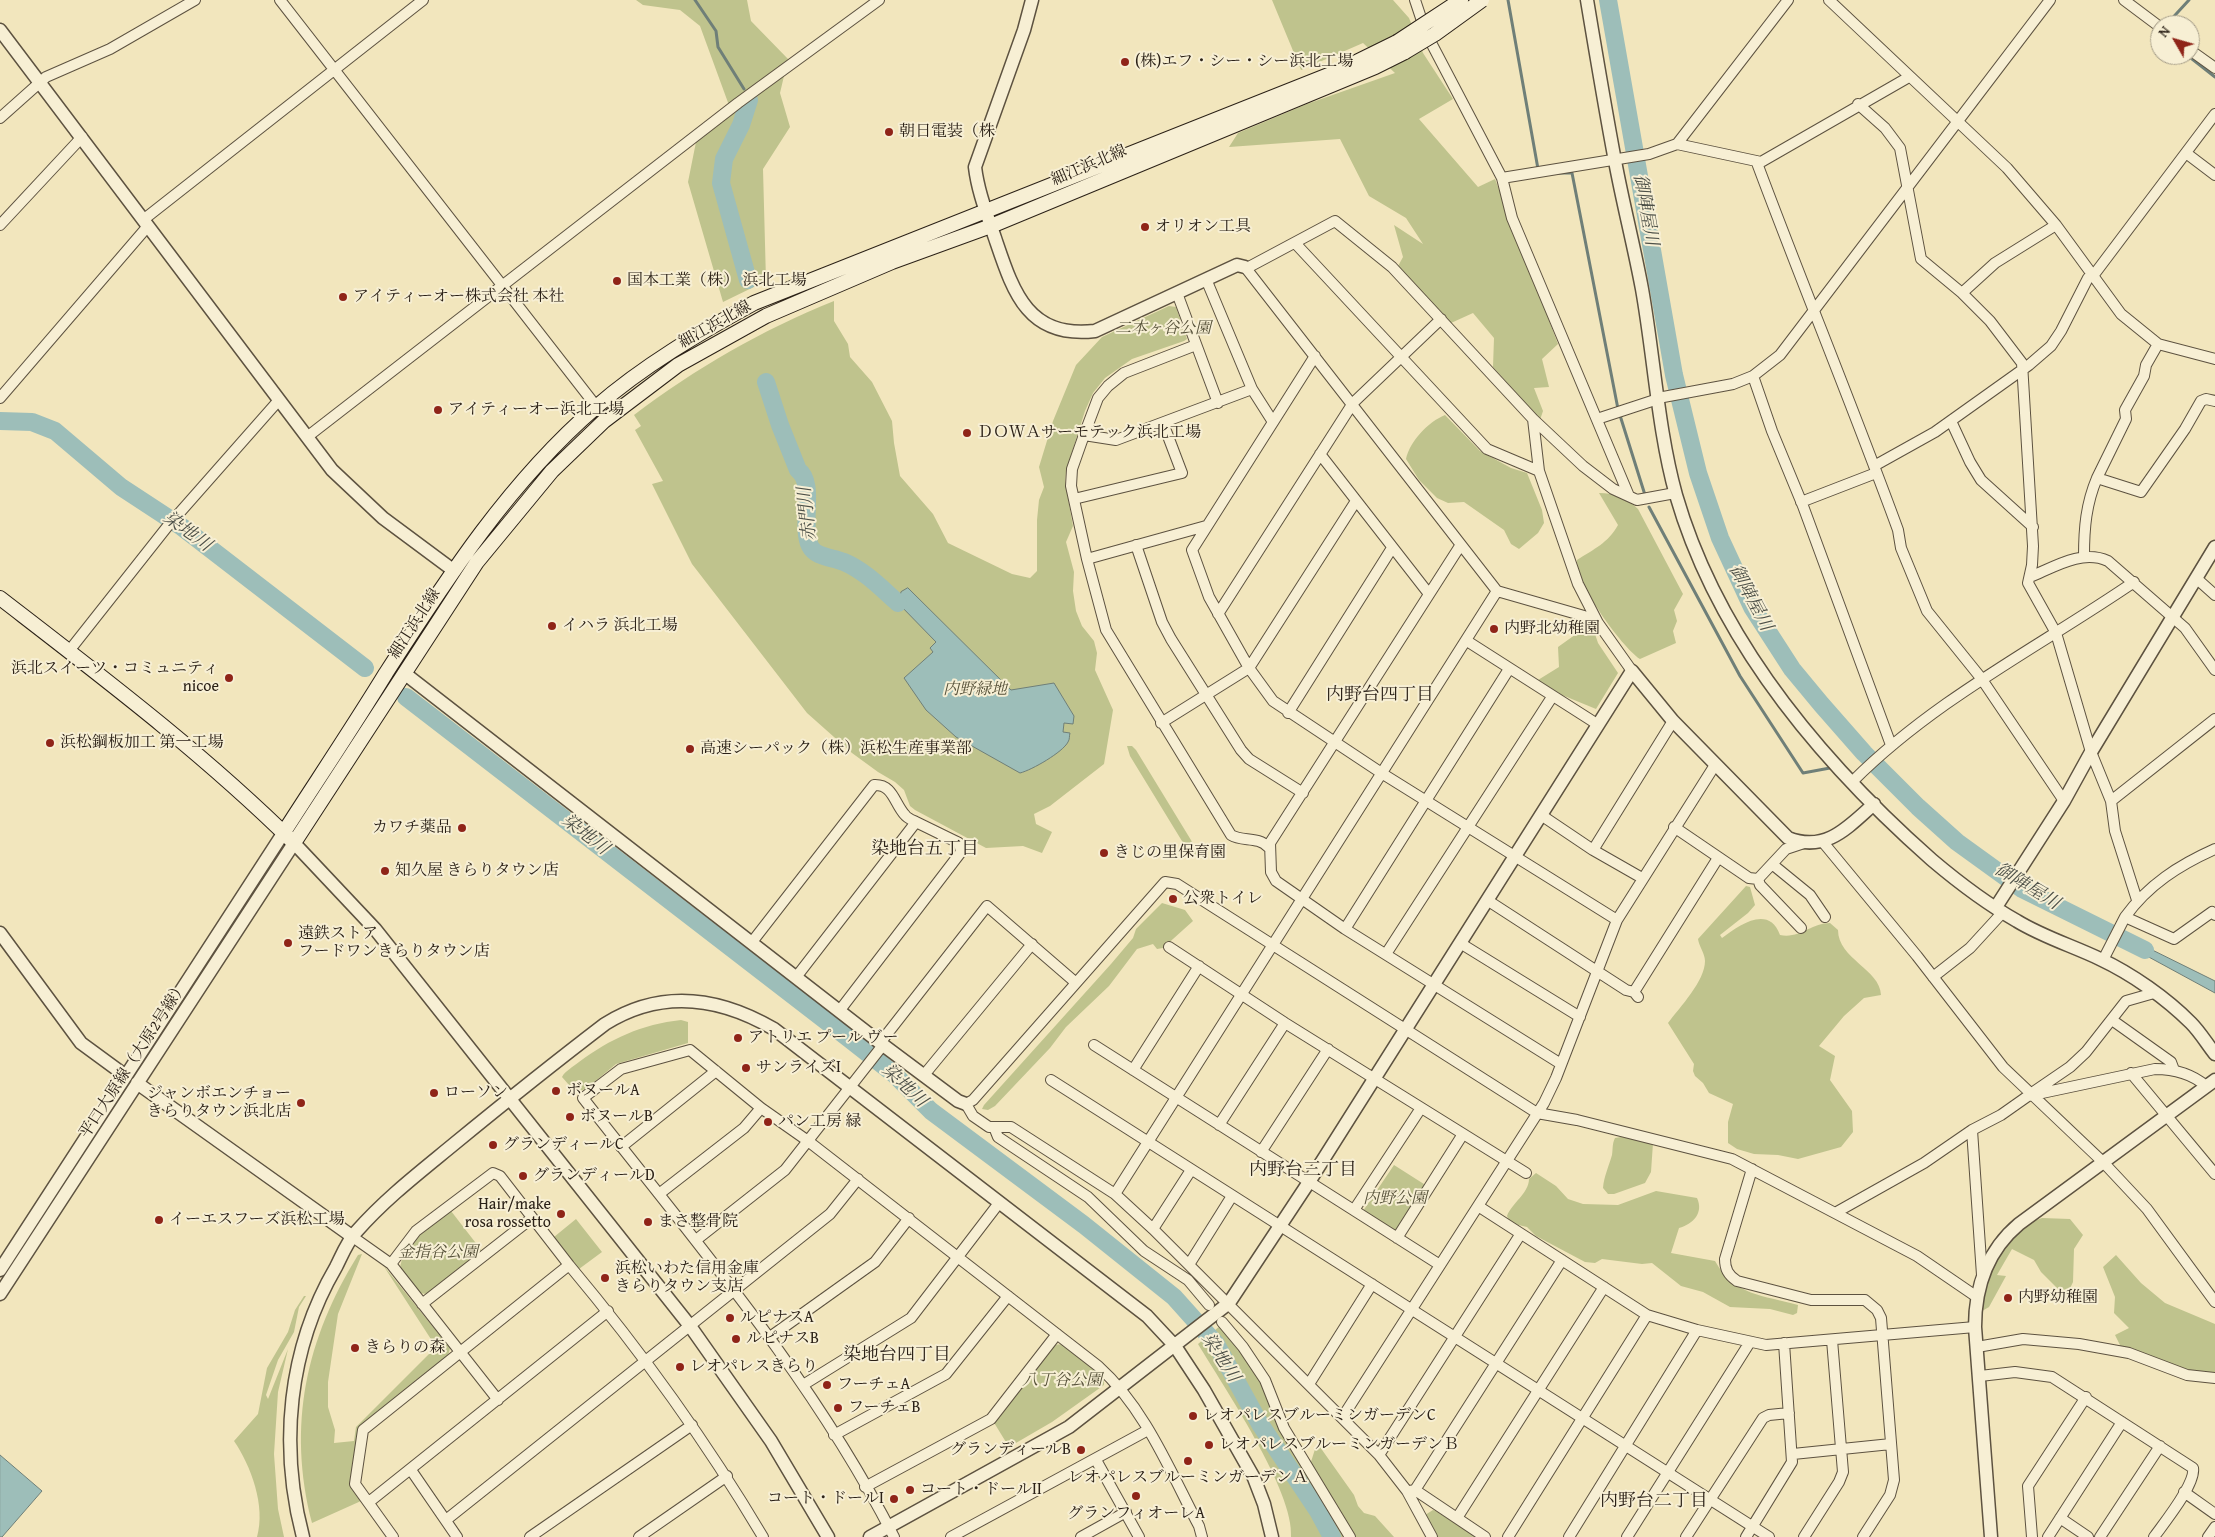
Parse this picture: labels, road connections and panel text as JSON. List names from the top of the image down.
{
  "streets": {
    "main road": ["細江浜北線"],
    "street": ["平口大原線（大原2号線）"]
  },
  "crossings": [
    ["細江浜北線", "平口大原線（大原2号線）"]
  ],
  "districts": [
    "内野台四丁目",
    "染地台五丁目",
    "内野台三丁目",
    "染地台四丁目",
    "内野台二丁目"
  ],
  "water": ["御陣屋川", "赤門川", "染地川"],
  "parks": [
    "二本ヶ谷公園",
    "内野緑地",
    "内野公園",
    "金指谷公園",
    "八丁谷公園"
  ],
  "places": [
    "(株)エフ・シー・シー浜北工場",
    "朝日電装（株",
    "オリオン工具",
    "国本工業（株） 浜北工場",
    "アイティーオー株式会社 本社",
    "アイティーオー浜北工場",
    "ＤＯＷＡサーモテック浜北工場",
    "イハラ 浜北工場",
    "内野北幼稚園",
    "浜北スイーツ・コミュニティ nicoe",
    "浜松鋼板加工 第一工場",
    "高速シーパック（株）浜松生産事業部",
    "カワチ薬品",
    "きじの里保育園",
    "知久屋 きらりタウン店",
    "公衆トイレ",
    "遠鉄ストア フードワンきらりタウン店",
    "アトリエ プール ヴー",
    "サンライズⅠ",
    "ボヌールA",
    "ローソン",
    "ジャンボエンチョー きらりタウン浜北店",
    "ボヌールB",
    "パン工房 緑",
    "グランディールC",
    "グランディールD",
    "Hair/make rosa rossetto",
    "イーエスフーズ浜松工場",
    "まさ整骨院",
    "浜松いわた信用金庫 きらりタウン支店",
    "内野幼稚園",
    "ルピナスA",
    "ルピナスB",
    "きらりの森",
    "レオパレスきらり",
    "フーチェA",
    "フーチェB",
    "レオパレスブルーミンガーデンC",
    "レオパレスブルーミンガーデンＢ",
    "グランディールB",
    "レオパレスブルーミンガーデンＡ",
    "コート・ドールⅡ",
    "グランフィオーレA",
    "コート・ドールⅠ"
  ],
  "north": "top left"
}
